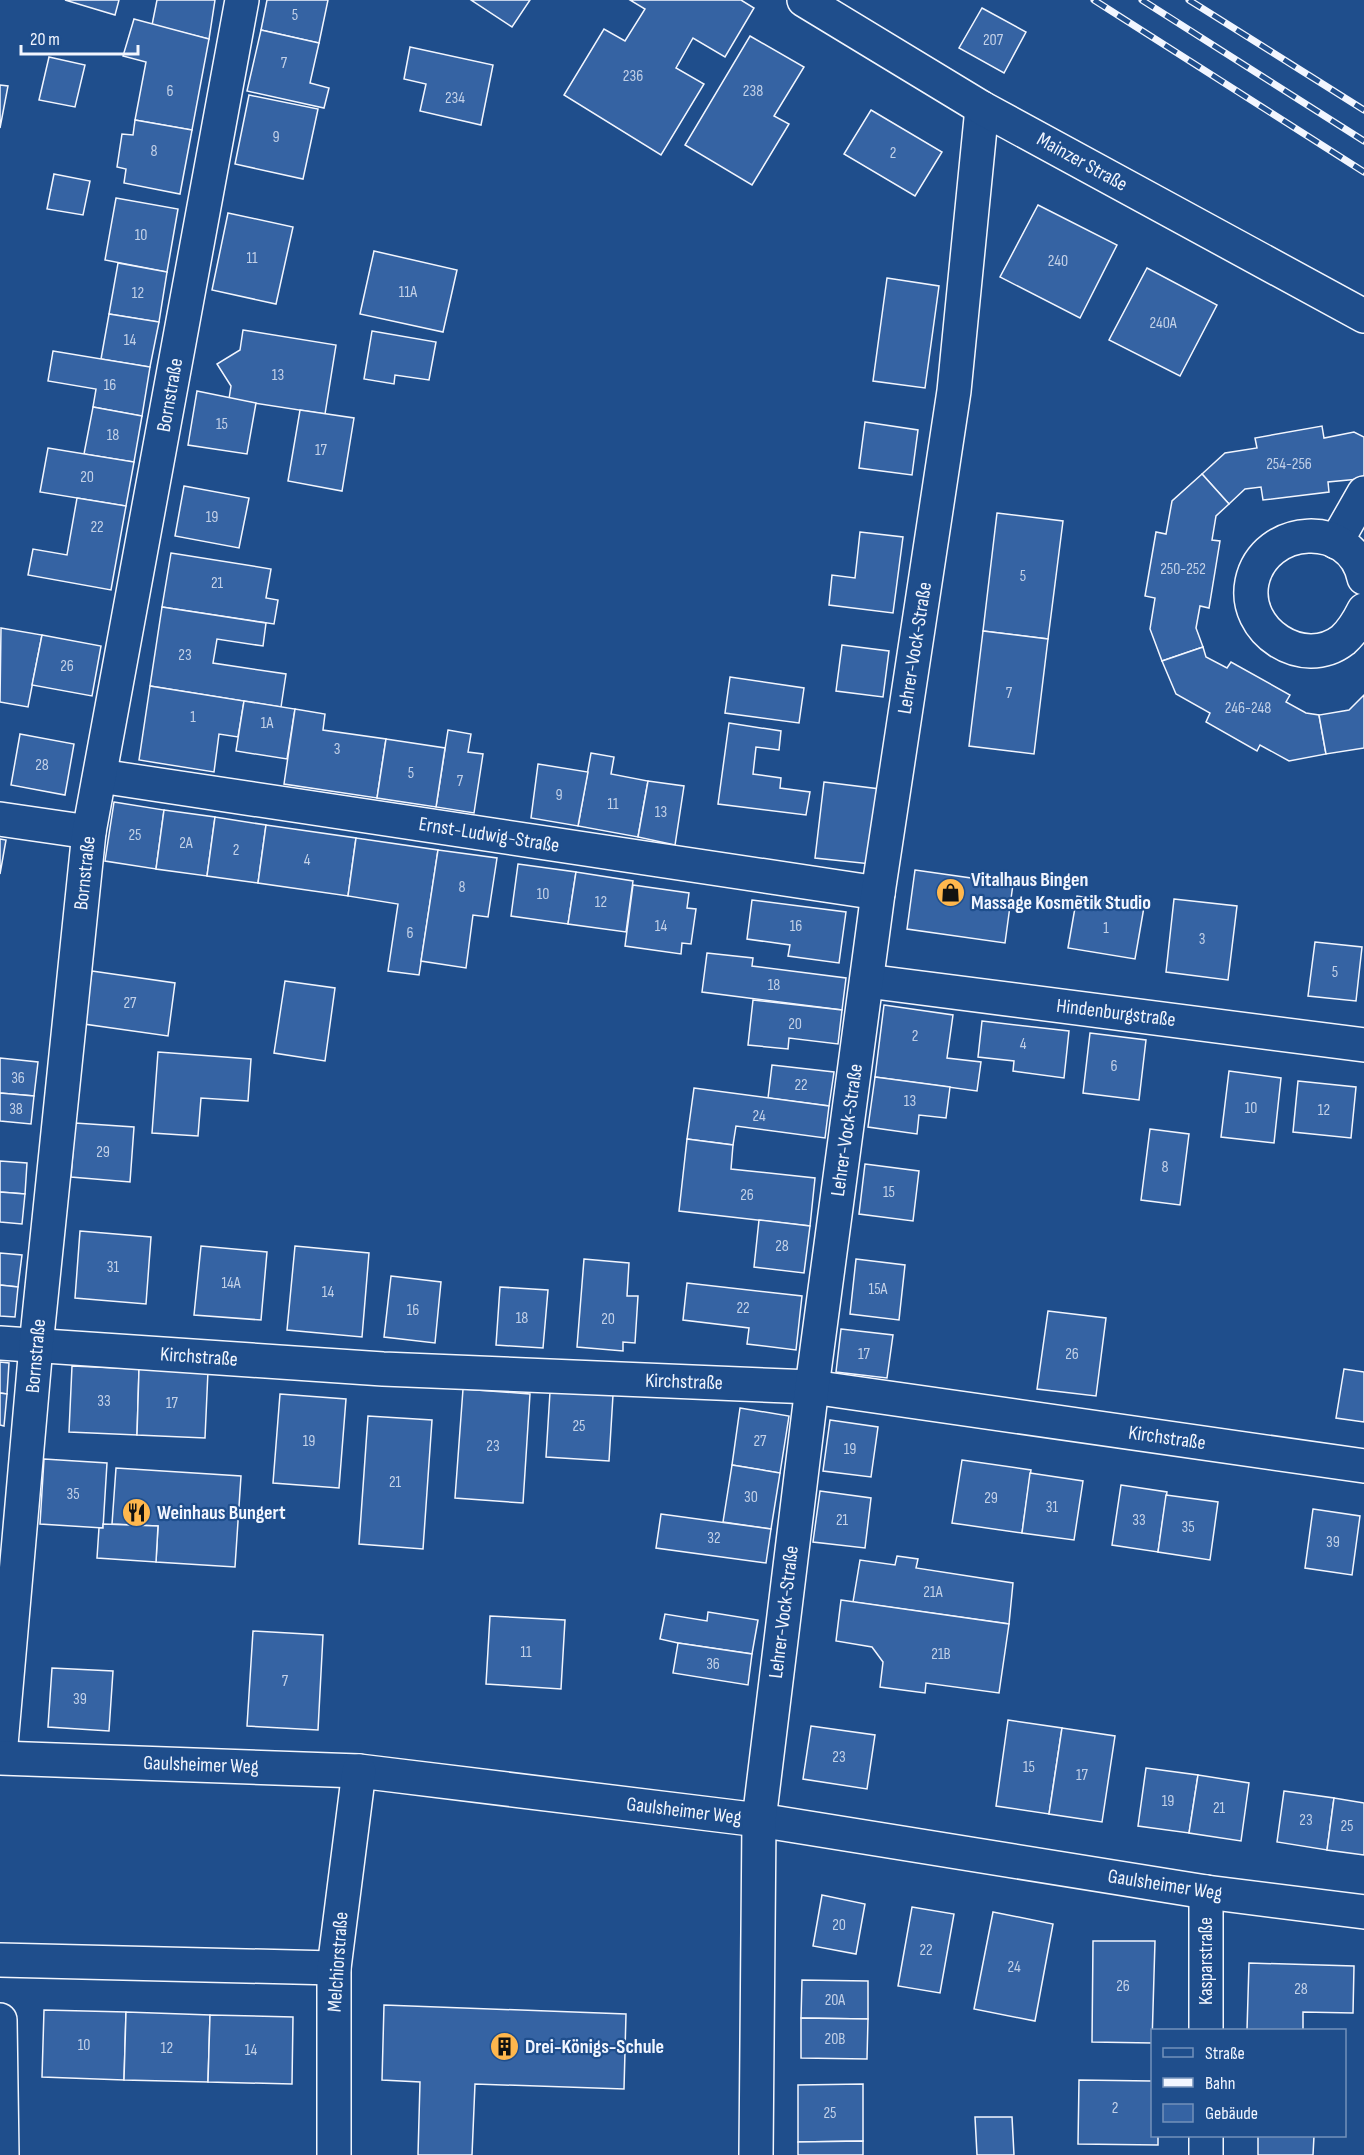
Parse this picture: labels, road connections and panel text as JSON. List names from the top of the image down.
{
  "streets": {
    "street": [
      "Mainzer Straße",
      "Bornstraße",
      "Lehrer-Vock-Straße",
      "Ernst-Ludwig-Straße",
      "Hindenburgstraße",
      "Kirchstraße",
      "Gaulsheimer Weg",
      "Kasparstraße",
      "Melchiorstraße"
    ]
  },
  "crossings": [
    ["Mainzer Straße", "Lehrer-Vock-Straße"],
    ["Bornstraße", "Ernst-Ludwig-Straße"],
    ["Bornstraße", "Kirchstraße"],
    ["Bornstraße", "Gaulsheimer Weg"],
    ["Lehrer-Vock-Straße", "Ernst-Ludwig-Straße"],
    ["Lehrer-Vock-Straße", "Hindenburgstraße"],
    ["Lehrer-Vock-Straße", "Kirchstraße"],
    ["Lehrer-Vock-Straße", "Gaulsheimer Weg"],
    ["Gaulsheimer Weg", "Kasparstraße"],
    ["Gaulsheimer Weg", "Melchiorstraße"]
  ],
  "places": {
    "shop": ["Vitalhaus Bingen Massage Kosmetik Studio"],
    "restaurant": ["Weinhaus Bungert"],
    "building": ["Drei-Königs-Schule"]
  },
  "house_numbers": [
    "5",
    "207",
    "7",
    "236",
    "6",
    "238",
    "234",
    "9",
    "8",
    "2",
    "10",
    "11",
    "240",
    "11A",
    "12",
    "240A",
    "14",
    "13",
    "16",
    "15",
    "18",
    "17",
    "254-256",
    "20",
    "19",
    "22",
    "250-252",
    "5",
    "21",
    "23",
    "26",
    "7",
    "246-248",
    "1",
    "1A",
    "3",
    "28",
    "5",
    "7",
    "9",
    "11",
    "13",
    "25",
    "2A",
    "2",
    "4",
    "8",
    "10",
    "12",
    "14",
    "16",
    "1",
    "6",
    "3",
    "5",
    "18",
    "27",
    "20",
    "2",
    "4",
    "6",
    "36",
    "22",
    "13",
    "10",
    "38",
    "12",
    "24",
    "29",
    "8",
    "15",
    "26",
    "28",
    "31",
    "14A",
    "15A",
    "14",
    "22",
    "16",
    "18",
    "20",
    "17",
    "26",
    "33",
    "17",
    "25",
    "19",
    "27",
    "23",
    "19",
    "21",
    "35",
    "30",
    "29",
    "31",
    "21",
    "33",
    "35",
    "32",
    "39",
    "21A",
    "11",
    "21B",
    "36",
    "7",
    "39",
    "23",
    "15",
    "17",
    "19",
    "21",
    "23",
    "25",
    "20",
    "22",
    "24",
    "26",
    "28",
    "20A",
    "20B",
    "10",
    "12",
    "14",
    "2",
    "25"
  ],
  "legend": ["Straße", "Bahn", "Gebäude"],
  "scale_bar": "20 m"
}
